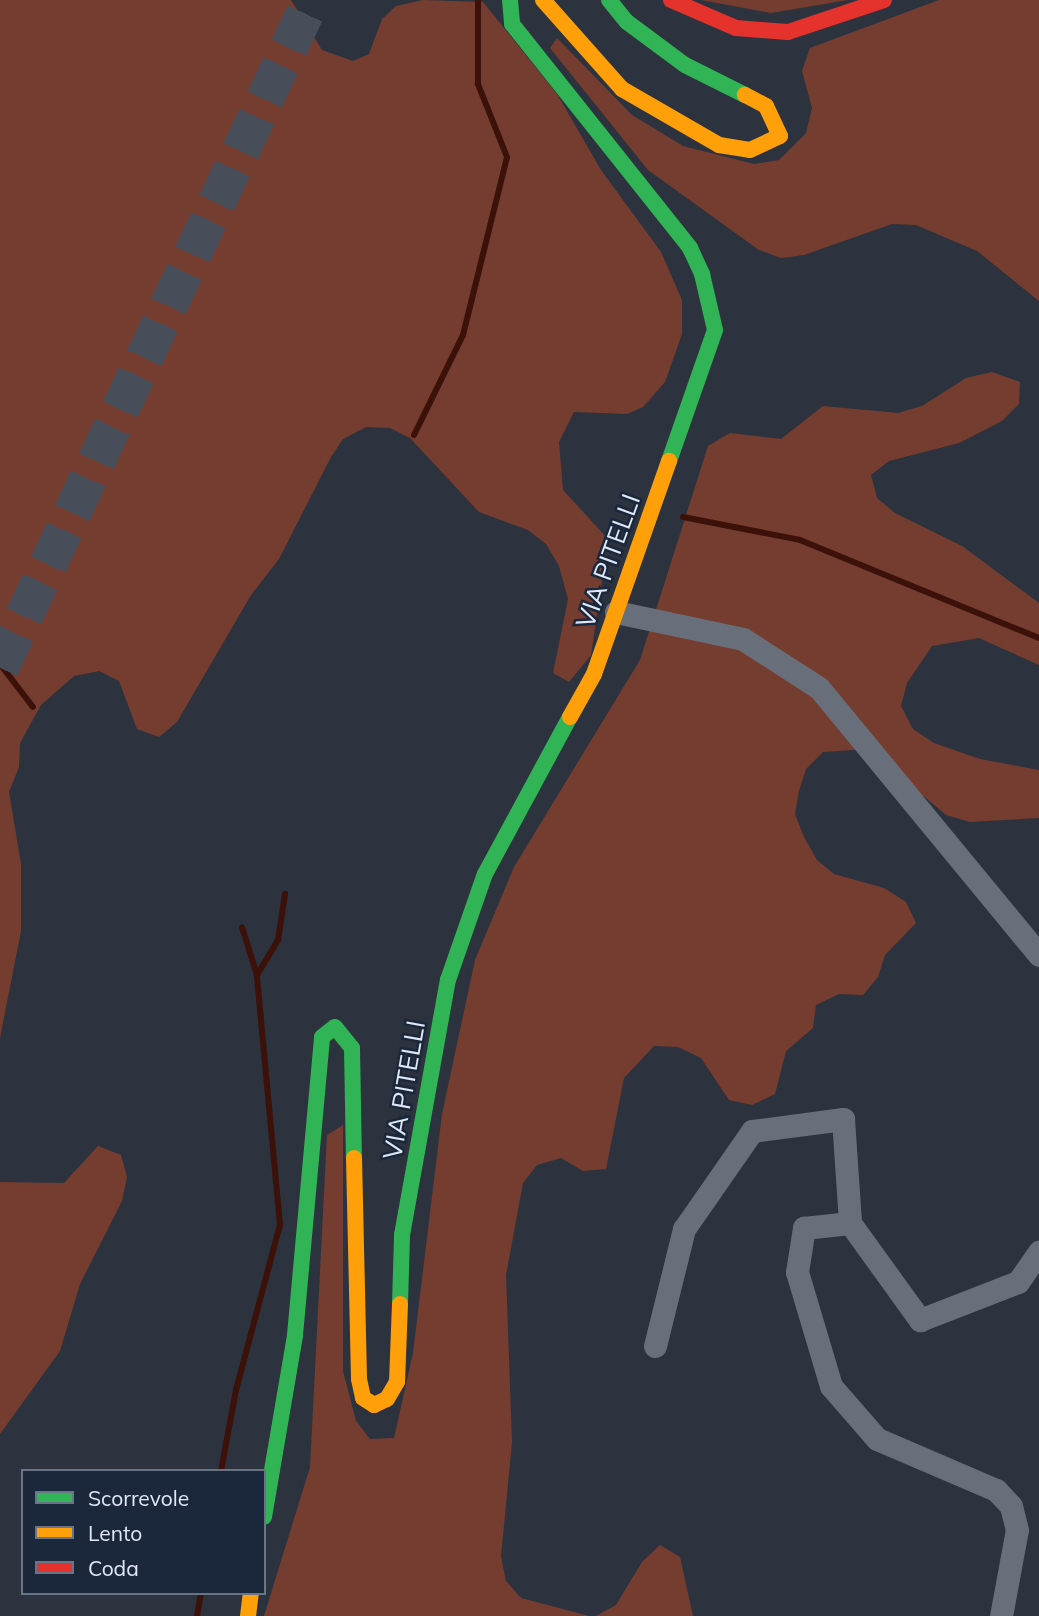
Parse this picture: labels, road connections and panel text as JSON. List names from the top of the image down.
{
  "streets": {
    "street": ["VIA PITELLI"]
  },
  "legend": ["Scorrevole", "Lento", "Coda"]
}
